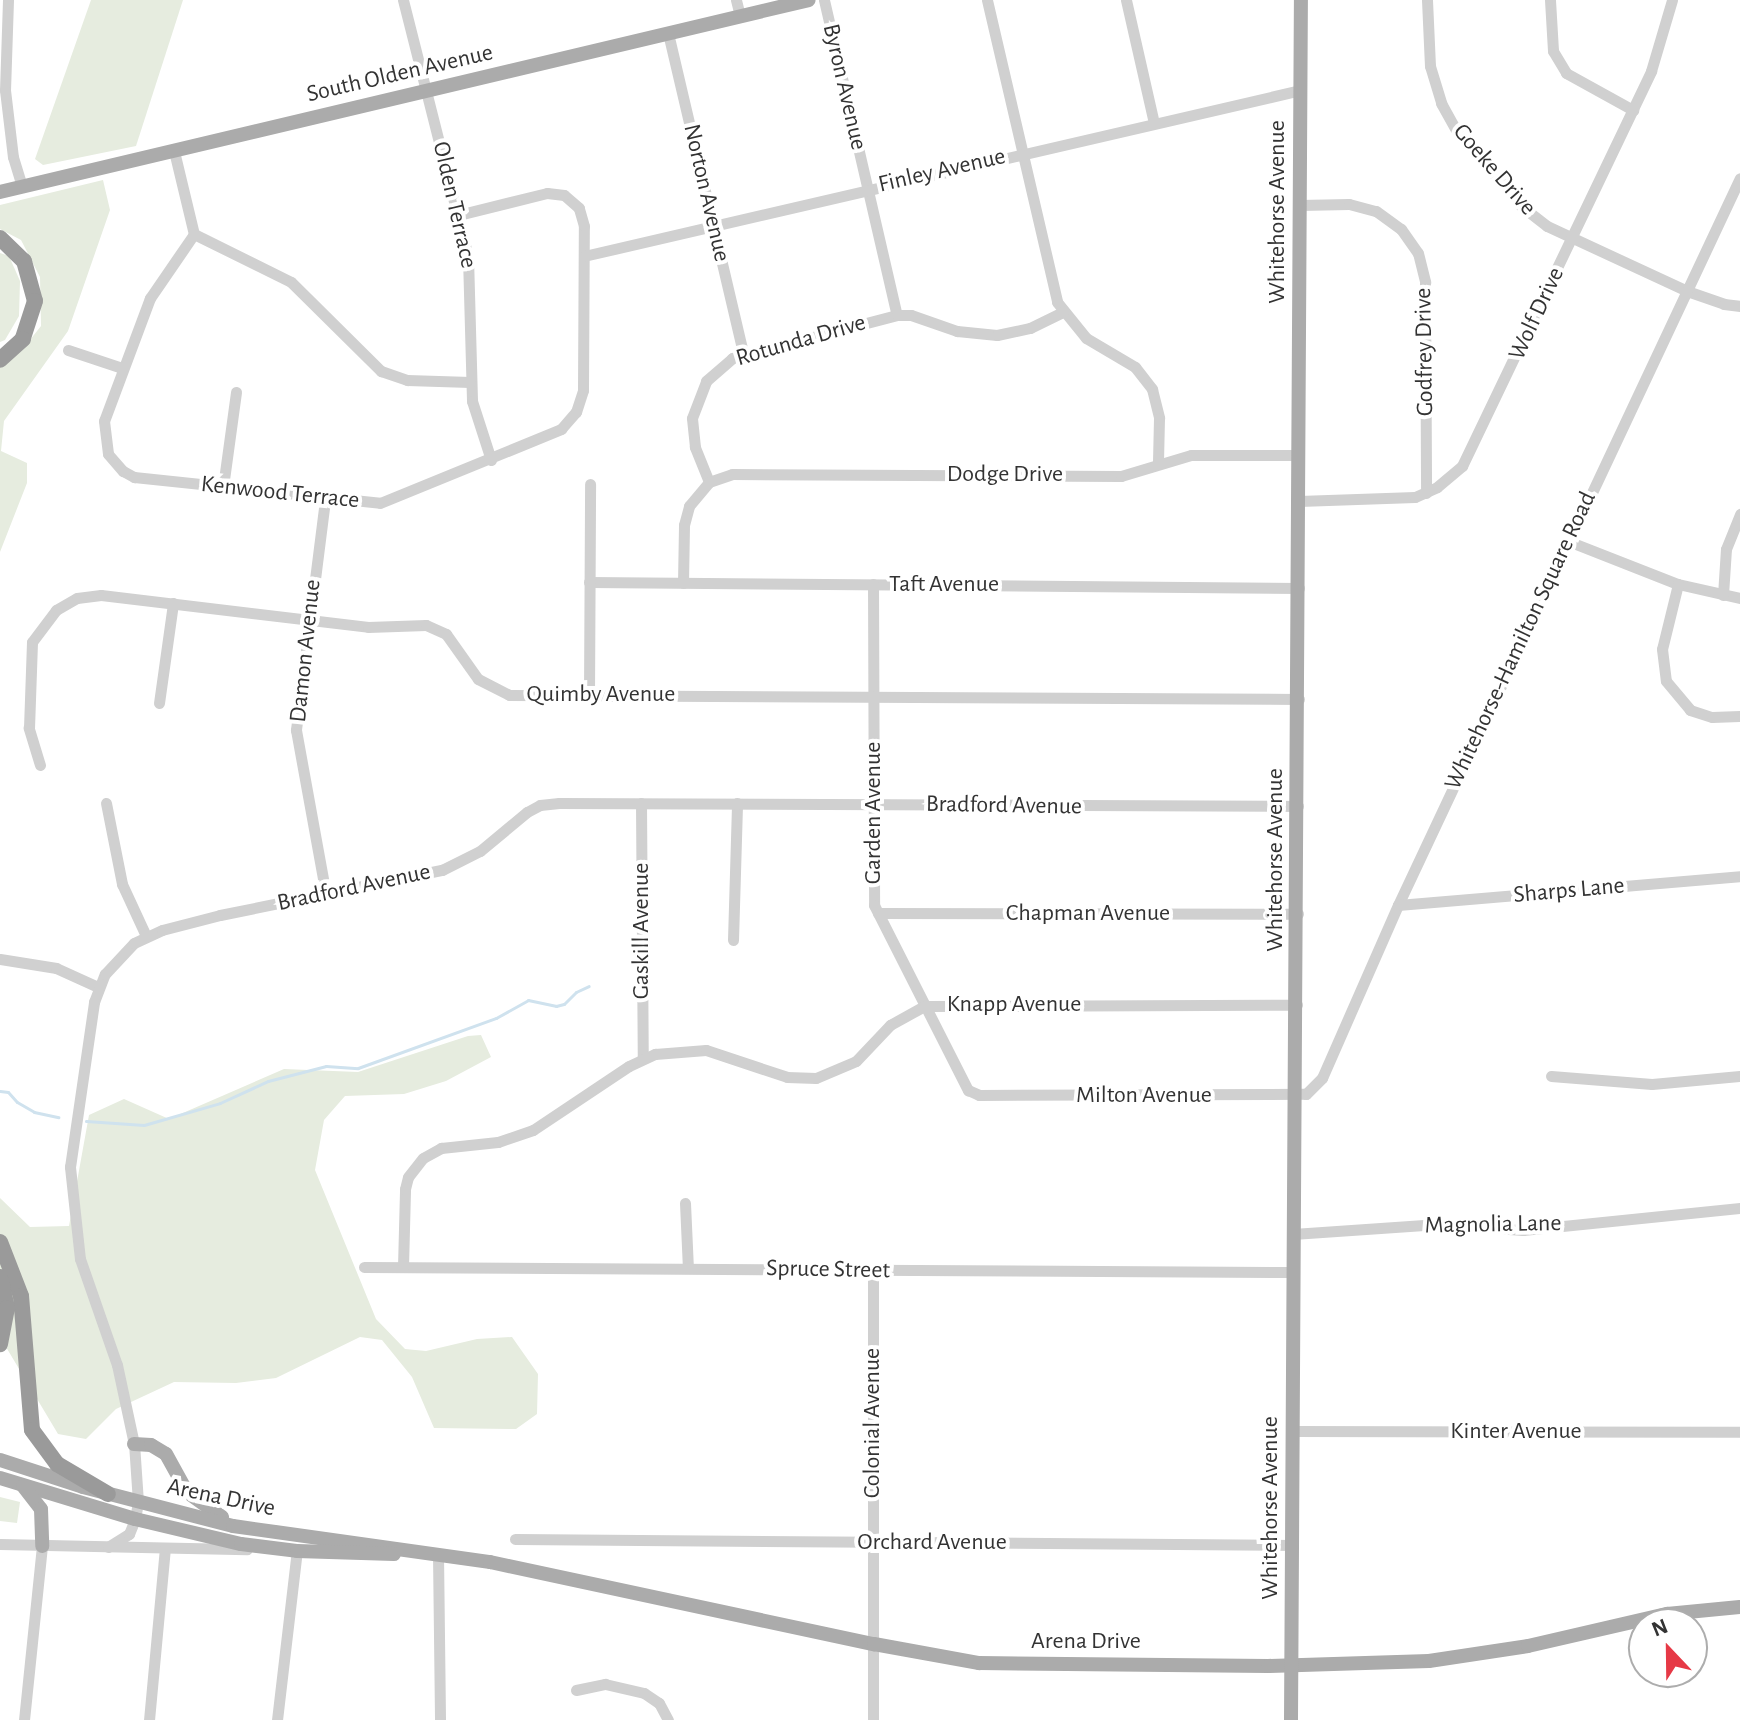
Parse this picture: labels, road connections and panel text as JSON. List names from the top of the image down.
{
  "streets": {
    "main road": ["South Olden Avenue", "Whitehorse Avenue", "Arena Drive"],
    "street": [
      "Byron Avenue",
      "Goeke Drive",
      "Finley Avenue",
      "Norton Avenue",
      "Olden Terrace",
      "Wolf Drive",
      "Rotunda Drive",
      "Godfrey Drive",
      "Dodge Drive",
      "Kenwood Terrace",
      "Taft Avenue",
      "Whitehorse-Hamilton Square Road",
      "Damon Avenue",
      "Quimby Avenue",
      "Bradford Avenue",
      "Garden Avenue",
      "Sharps Lane",
      "Chapman Avenue",
      "Gaskill Avenue",
      "Knapp Avenue",
      "Milton Avenue",
      "Magnolia Lane",
      "Spruce Street",
      "Colonial Avenue",
      "Kinter Avenue",
      "Orchard Avenue"
    ]
  },
  "crossings": [
    ["South Olden Avenue", "Norton Avenue"],
    ["South Olden Avenue", "Olden Terrace"],
    ["Byron Avenue", "Finley Avenue"],
    ["Byron Avenue", "Rotunda Drive"],
    ["Goeke Drive", "Wolf Drive"],
    ["Goeke Drive", "Whitehorse-Hamilton Square Road"],
    ["Finley Avenue", "Norton Avenue"],
    ["Finley Avenue", "Whitehorse Avenue"],
    ["Finley Avenue", "Kenwood Terrace"],
    ["Norton Avenue", "Rotunda Drive"],
    ["Olden Terrace", "Kenwood Terrace"],
    ["Whitehorse Avenue", "Wolf Drive"],
    ["Whitehorse Avenue", "Godfrey Drive"],
    ["Whitehorse Avenue", "Dodge Drive"],
    ["Whitehorse Avenue", "Taft Avenue"],
    ["Whitehorse Avenue", "Whitehorse-Hamilton Square Road"],
    ["Whitehorse Avenue", "Quimby Avenue"],
    ["Whitehorse Avenue", "Bradford Avenue"],
    ["Whitehorse Avenue", "Chapman Avenue"],
    ["Whitehorse Avenue", "Knapp Avenue"],
    ["Whitehorse Avenue", "Milton Avenue"],
    ["Whitehorse Avenue", "Magnolia Lane"],
    ["Whitehorse Avenue", "Spruce Street"],
    ["Whitehorse Avenue", "Kinter Avenue"],
    ["Whitehorse Avenue", "Arena Drive"],
    ["Whitehorse Avenue", "Orchard Avenue"],
    ["Wolf Drive", "Godfrey Drive"],
    ["Rotunda Drive", "Dodge Drive"],
    ["Kenwood Terrace", "Damon Avenue"],
    ["Taft Avenue", "Garden Avenue"],
    ["Whitehorse-Hamilton Square Road", "Sharps Lane"],
    ["Whitehorse-Hamilton Square Road", "Milton Avenue"],
    ["Damon Avenue", "Quimby Avenue"],
    ["Damon Avenue", "Bradford Avenue"],
    ["Quimby Avenue", "Garden Avenue"],
    ["Bradford Avenue", "Garden Avenue"],
    ["Bradford Avenue", "Gaskill Avenue"],
    ["Bradford Avenue", "Arena Drive"],
    ["Garden Avenue", "Chapman Avenue"],
    ["Garden Avenue", "Knapp Avenue"],
    ["Garden Avenue", "Milton Avenue"],
    ["Gaskill Avenue", "Knapp Avenue"],
    ["Knapp Avenue", "Spruce Street"],
    ["Spruce Street", "Colonial Avenue"],
    ["Colonial Avenue", "Arena Drive"],
    ["Colonial Avenue", "Orchard Avenue"]
  ],
  "north": "top"
}
